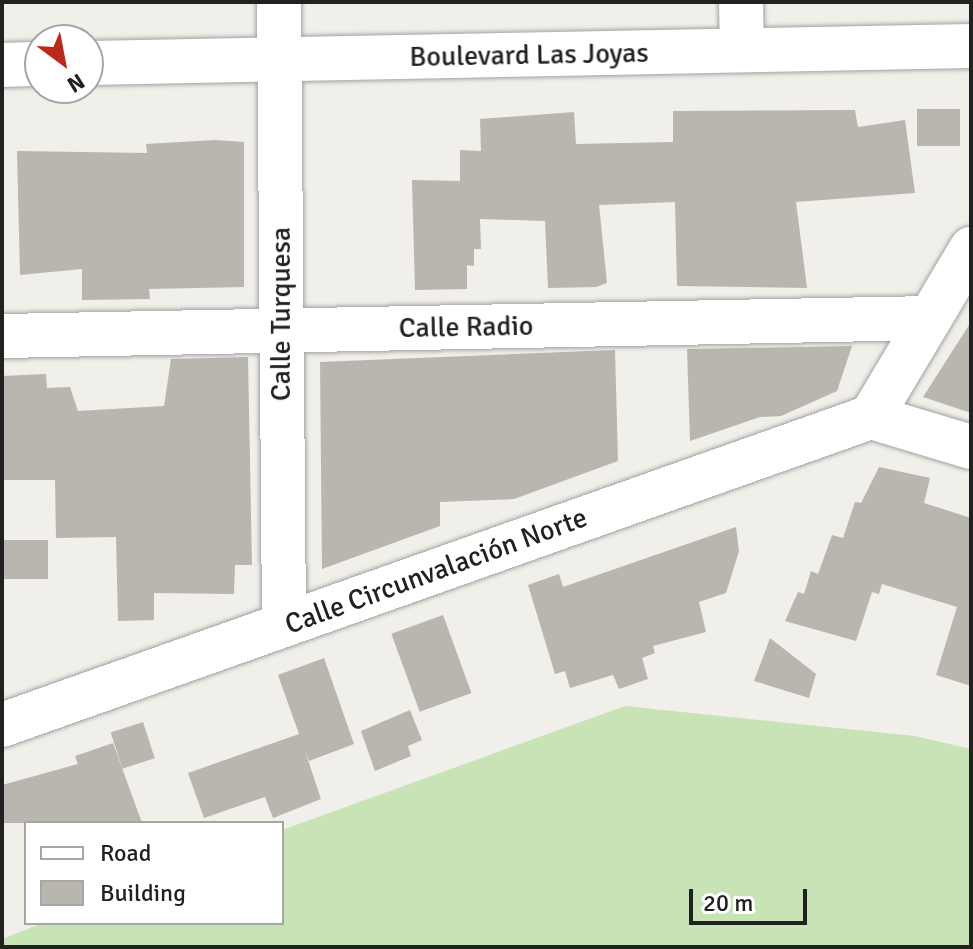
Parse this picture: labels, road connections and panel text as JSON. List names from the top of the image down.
{
  "streets": {
    "street": [
      "Boulevard Las Joyas",
      "Calle Turquesa",
      "Calle Radio",
      "Calle Circunvalación Norte"
    ]
  },
  "crossings": [
    ["Boulevard Las Joyas", "Calle Turquesa"],
    ["Calle Turquesa", "Calle Radio"],
    ["Calle Turquesa", "Calle Circunvalación Norte"]
  ],
  "legend": ["Road", "Building"],
  "scale_bar": "20 m",
  "north": "bottom right"
}
